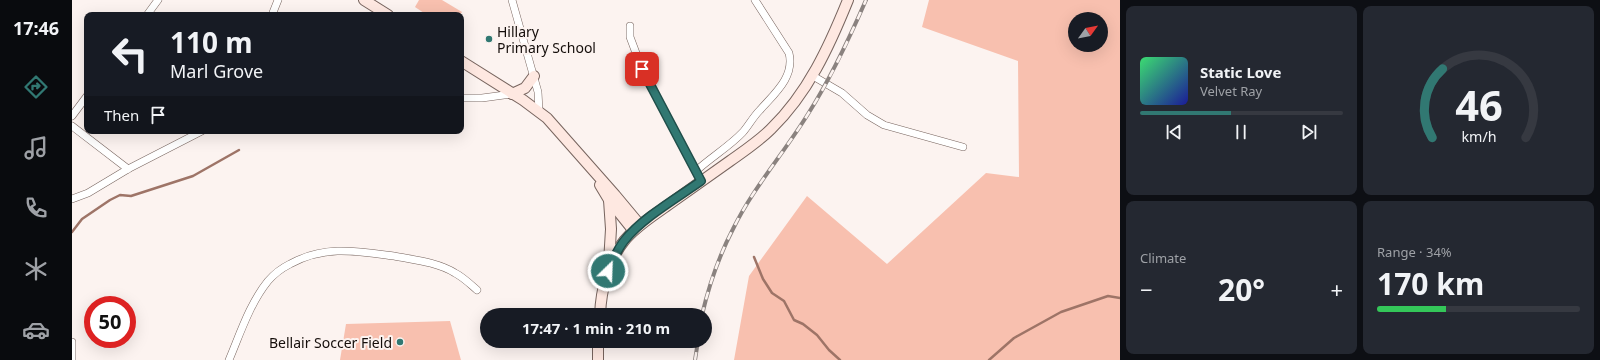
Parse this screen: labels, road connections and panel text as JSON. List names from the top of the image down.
{
  "places": ["Hillary Primary School", "Bellair Soccer Field"],
  "north": "top right",
  "page": {
    "tabs": "17:46",
    "turn": ["110 m", "Marl Grove"],
    "song": ["Static Love", "Velvet Ray"],
    "then": "Then",
    "tile": [
      "Climate",
      ["Range · 34%", "170 km"]
    ],
    "heat": ["−", "20°", "+"],
    "limit": "50",
    "trip": "17:47 · 1 min · 210 m",
    "gauge": ["46", "km/h"]
  }
}
